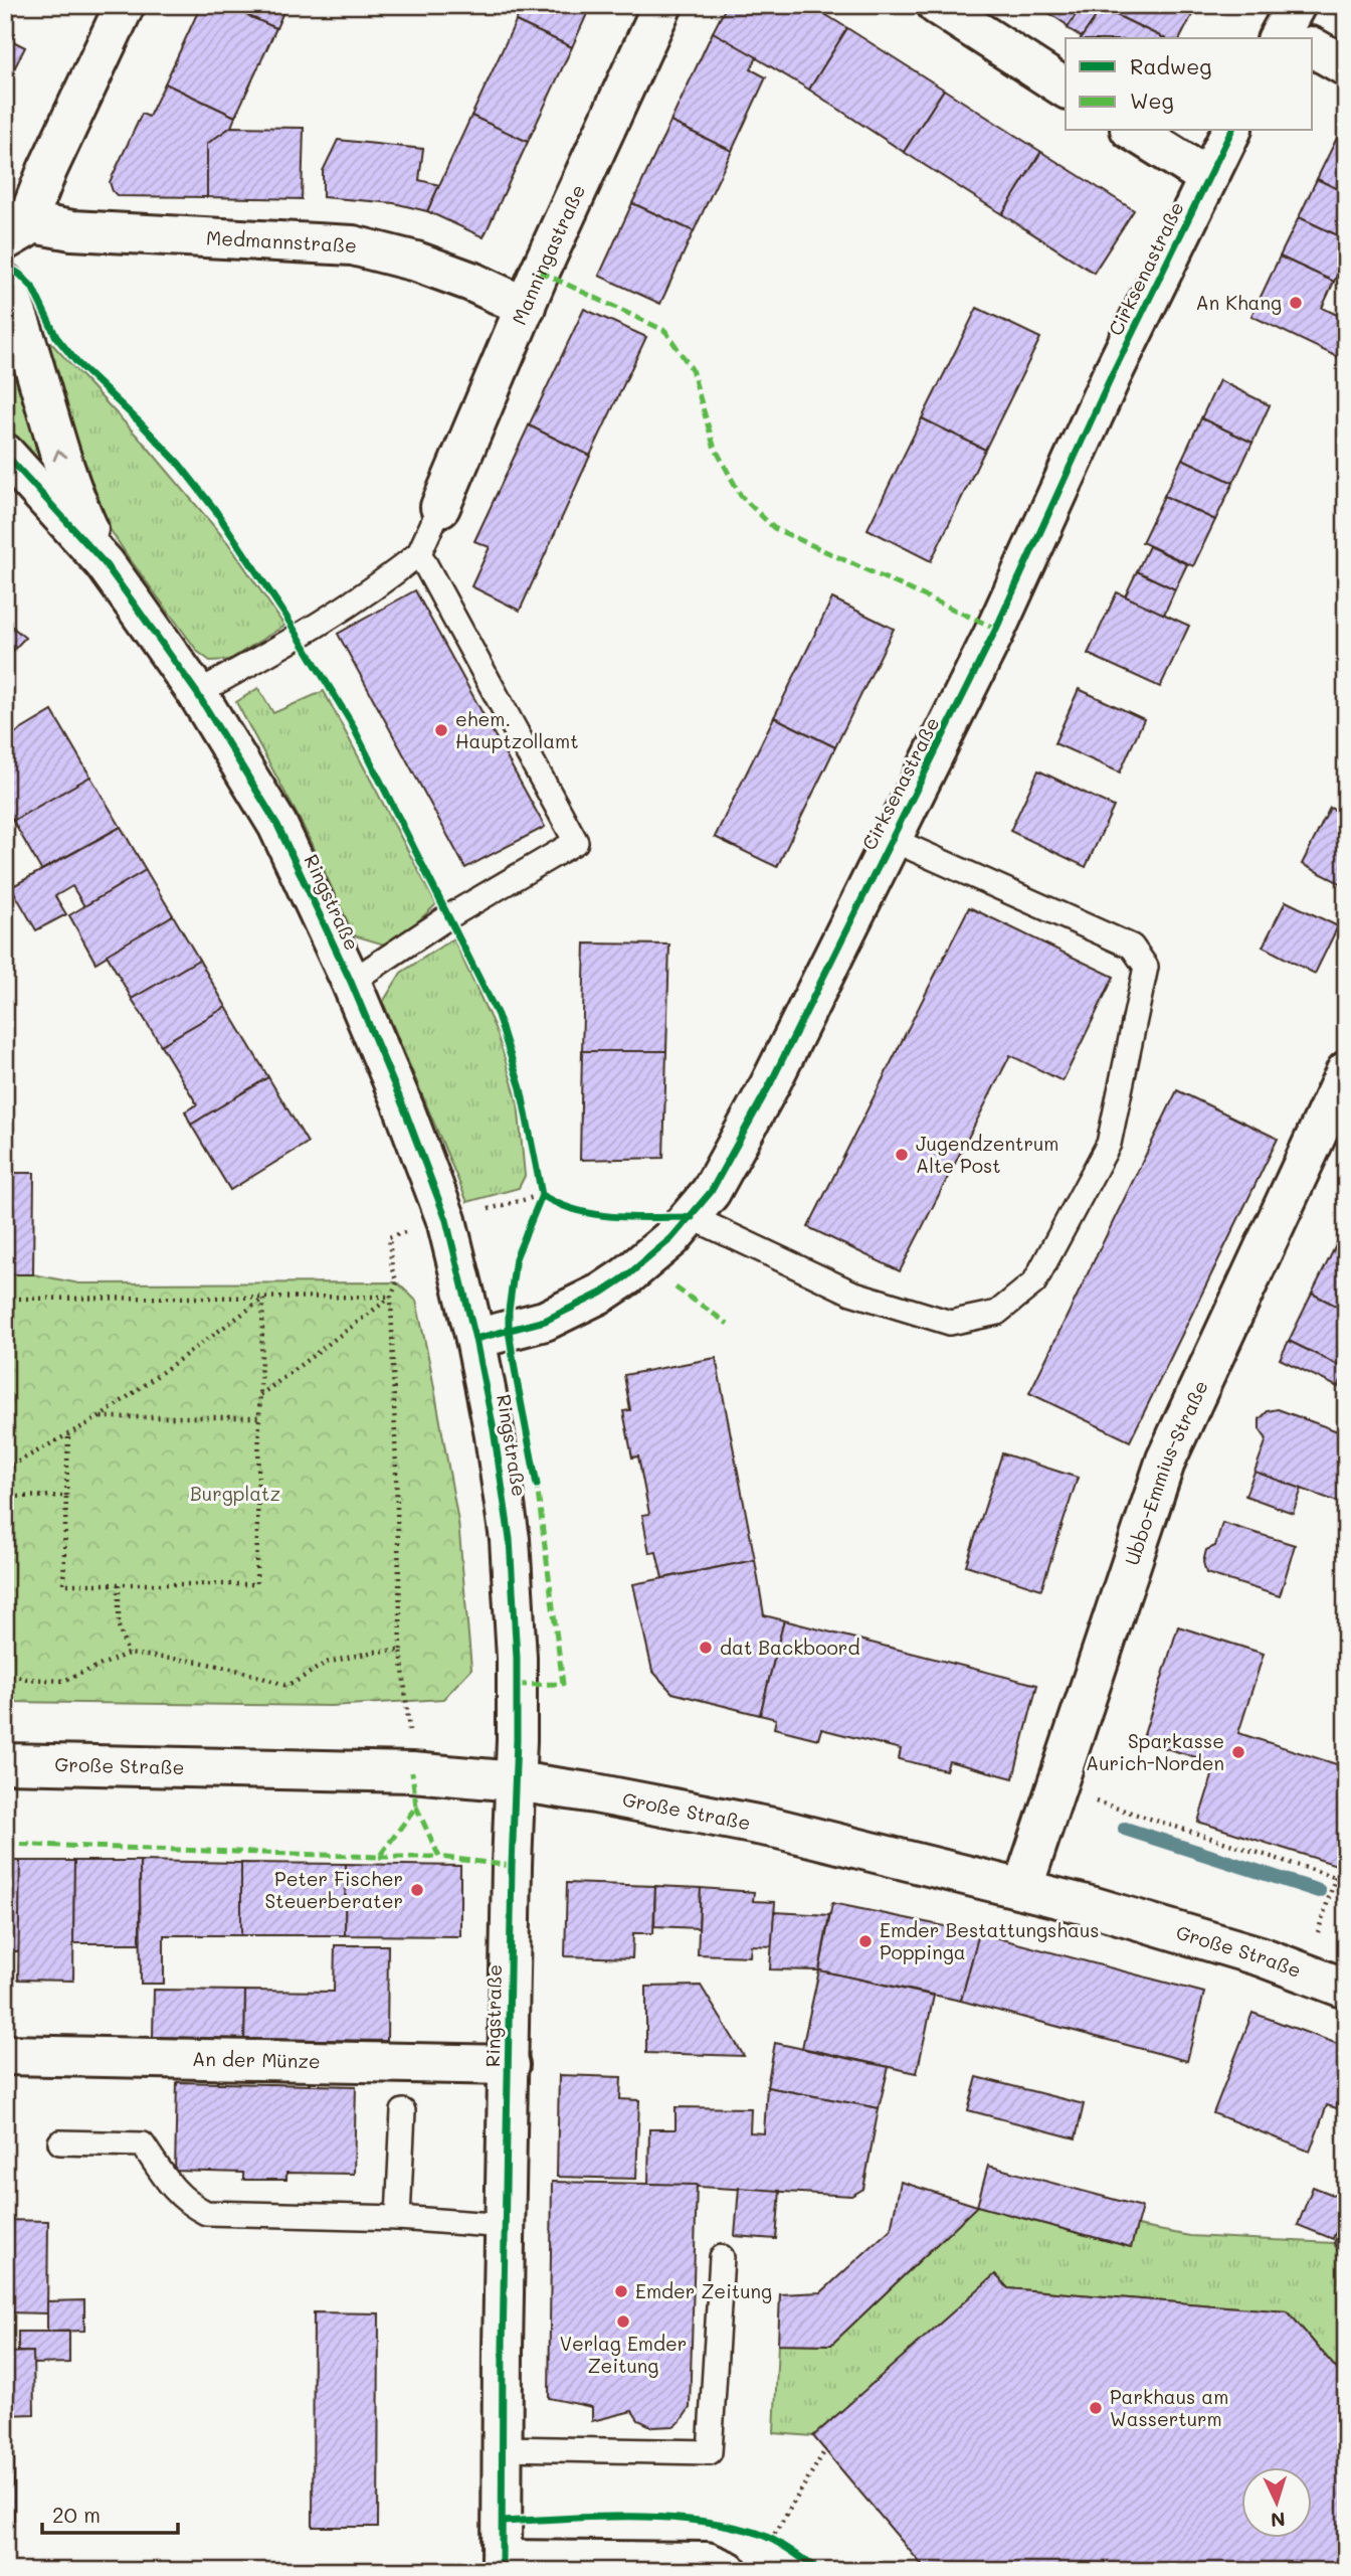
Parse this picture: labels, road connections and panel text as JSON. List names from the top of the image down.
{
  "streets": {
    "street": [
      "Medmannstraße",
      "Manningastraße",
      "Cirksenastraße",
      "Ringstraße",
      "Ubbo-Emmius-Straße",
      "Große Straße",
      "An der Münze"
    ]
  },
  "crossings": [
    ["Medmannstraße", "Manningastraße"],
    ["Cirksenastraße", "Ringstraße"],
    ["Ringstraße", "Große Straße"],
    ["Ringstraße", "An der Münze"],
    ["Ubbo-Emmius-Straße", "Große Straße"]
  ],
  "parks": ["Burgplatz"],
  "places": [
    "An Khang",
    "ehem. Hauptzollamt",
    "Jugendzentrum Alte Post",
    "dat Backboord",
    "Sparkasse Aurich-Norden",
    "Peter Fischer Steuerberater",
    "Emder Bestattungshaus Poppinga",
    "Emder Zeitung",
    "Verlag Emder Zeitung",
    "Parkhaus am Wasserturm"
  ],
  "legend": ["Radweg", "Weg"],
  "scale_bar": "20 m",
  "north": "bottom"
}
